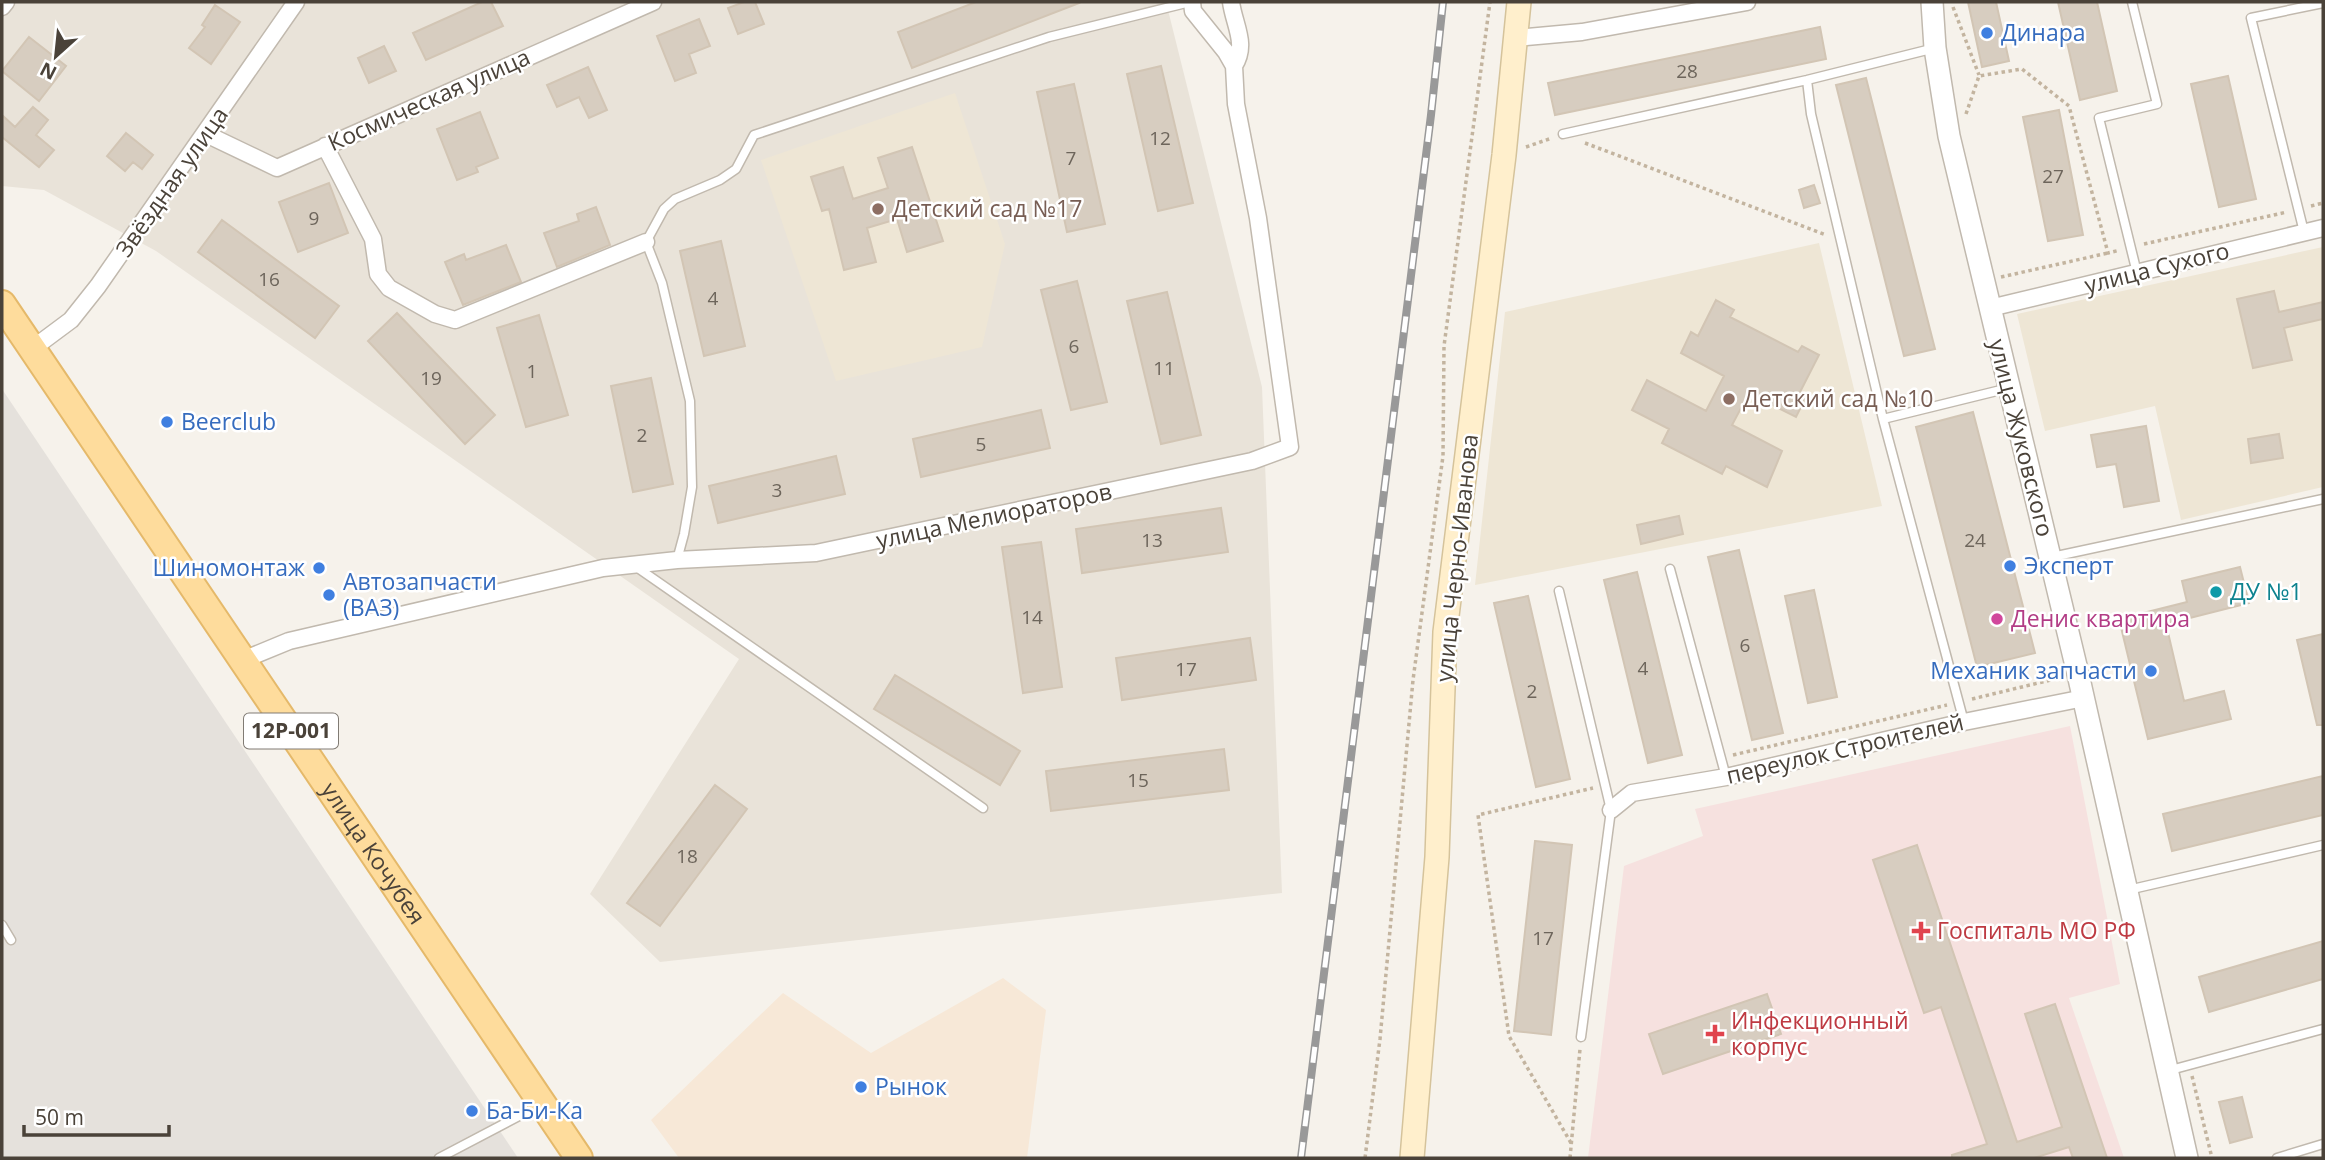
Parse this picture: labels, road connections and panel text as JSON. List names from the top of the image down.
{
  "streets": {
    "main road": ["улица Черно-Иванова", "12Р-001", "улица Кочубея"],
    "street": [
      "Космическая улица",
      "Звёздная улица",
      "улица Сухого",
      "улица Жуковского",
      "улица Мелиораторов",
      "переулок Строителей"
    ]
  },
  "crossings": [
    ["Космическая улица", "Звёздная улица"],
    ["Звёздная улица", "улица Кочубея"],
    ["улица Сухого", "улица Жуковского"],
    ["улица Жуковского", "переулок Строителей"],
    ["улица Мелиораторов", "улица Кочубея"]
  ],
  "places": {
    "other": [
      "Динара",
      "Детский сад №17",
      "Детский сад №10",
      "Beerclub",
      "Эксперт",
      "Шиномонтаж",
      "ДУ №1",
      "Автозапчасти (ВАЗ)",
      "Денис квартира",
      "Механик запчасти",
      "Рынок",
      "Ба-Би-Ка"
    ],
    "health": ["Госпиталь МО РФ", "Инфекционный корпус"]
  },
  "house_numbers": [
    "28",
    "12",
    "7",
    "27",
    "9",
    "16",
    "4",
    "6",
    "11",
    "1",
    "19",
    "2",
    "5",
    "3",
    "13",
    "24",
    "14",
    "6",
    "4",
    "17",
    "2",
    "15",
    "18",
    "17"
  ],
  "scale_bar": "50 m",
  "north": "bottom left"
}
